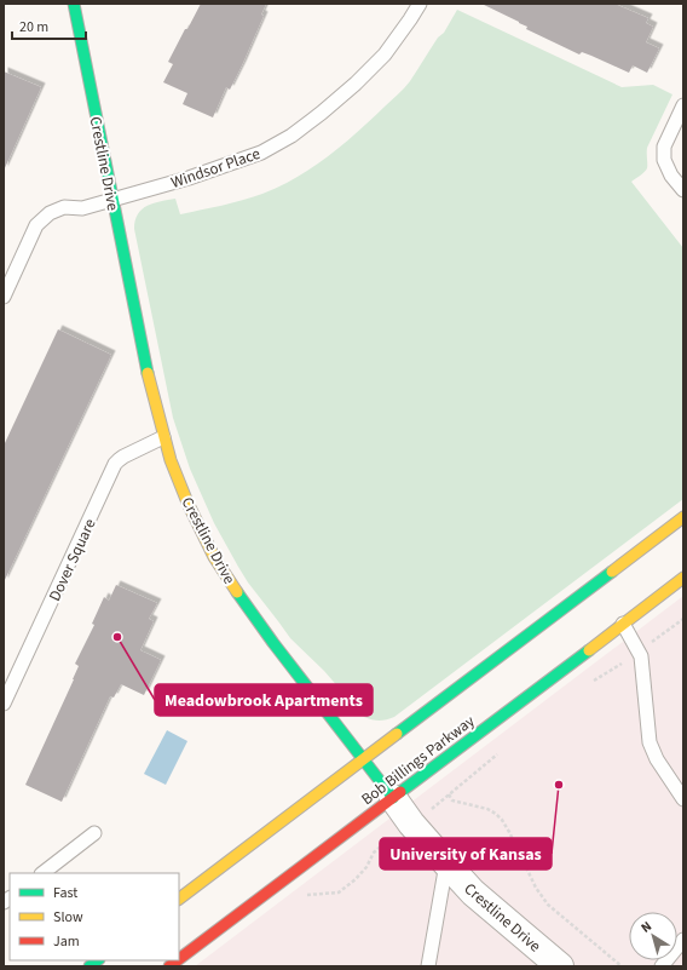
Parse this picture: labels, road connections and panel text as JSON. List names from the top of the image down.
{
  "streets": {
    "main road": ["Crestline Drive", "Bob Billings Parkway"],
    "lane": ["Windsor Place", "Dover Square"]
  },
  "crossings": [
    ["Crestline Drive", "Windsor Place"],
    ["Crestline Drive", "Dover Square"],
    ["Crestline Drive", "Bob Billings Parkway"]
  ],
  "places": ["Meadowbrook Apartments", "University of Kansas"],
  "legend": ["Fast", "Slow", "Jam"],
  "scale_bar": "20 m",
  "north": "top left"
}
